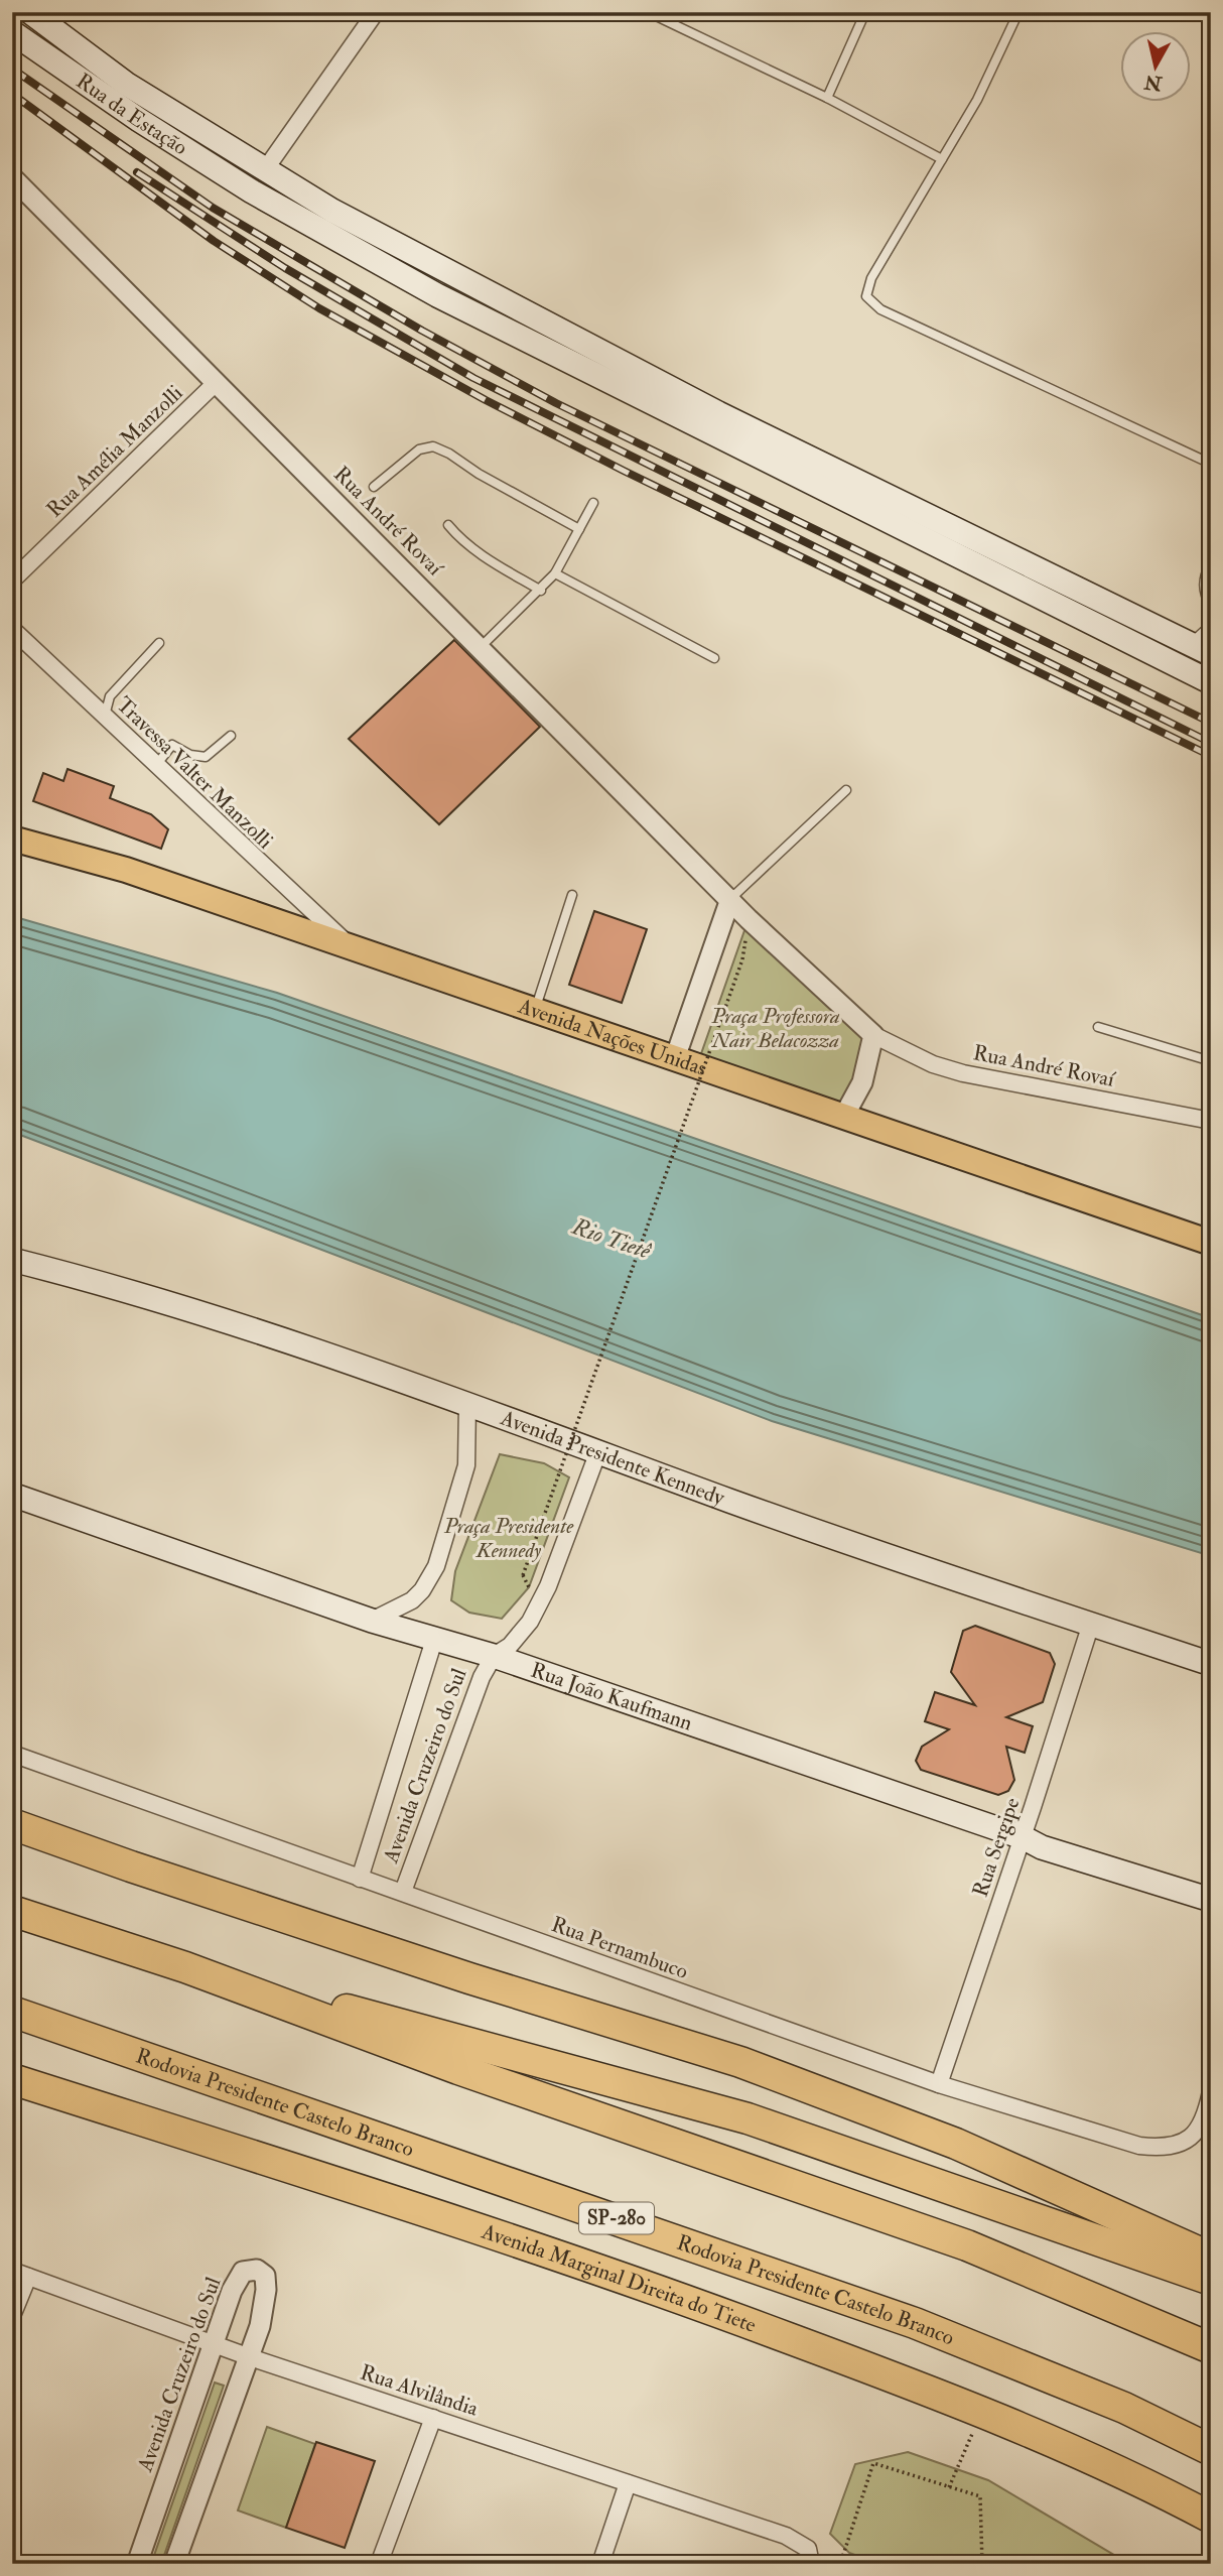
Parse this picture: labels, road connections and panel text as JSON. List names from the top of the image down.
{
  "streets": {
    "highway": ["Rodovia Presidente Castelo Branco", "SP-280", "Avenida Marginal Direita do Tiete"],
    "main road": [
      "Rua da Estação",
      "Avenida Nações Unidas",
      "Avenida Presidente Kennedy",
      "Rua João Kaufmann"
    ],
    "street": [
      "Rua Amélia Manzolli",
      "Rua André Rovaí",
      "Travessa Valter Manzolli",
      "Avenida Cruzeiro do Sul",
      "Rua Sergipe",
      "Rua Pernambuco",
      "Rua Alvilândia"
    ]
  },
  "crossings": [
    ["Rua Amélia Manzolli", "Rua André Rovaí"],
    ["Travessa Valter Manzolli", "Avenida Nações Unidas"],
    ["Avenida Presidente Kennedy", "Rua Sergipe"],
    ["Rua João Kaufmann", "Avenida Cruzeiro do Sul"],
    ["Rua João Kaufmann", "Rua Sergipe"],
    ["Avenida Cruzeiro do Sul", "Rua Pernambuco"],
    ["Avenida Cruzeiro do Sul", "Rua Alvilândia"],
    ["Rua Sergipe", "Rua Pernambuco"]
  ],
  "water": ["Rio Tietê"],
  "parks": ["Praça Professora Nair Belacozza", "Praça Presidente Kennedy"],
  "north": "bottom"
}
